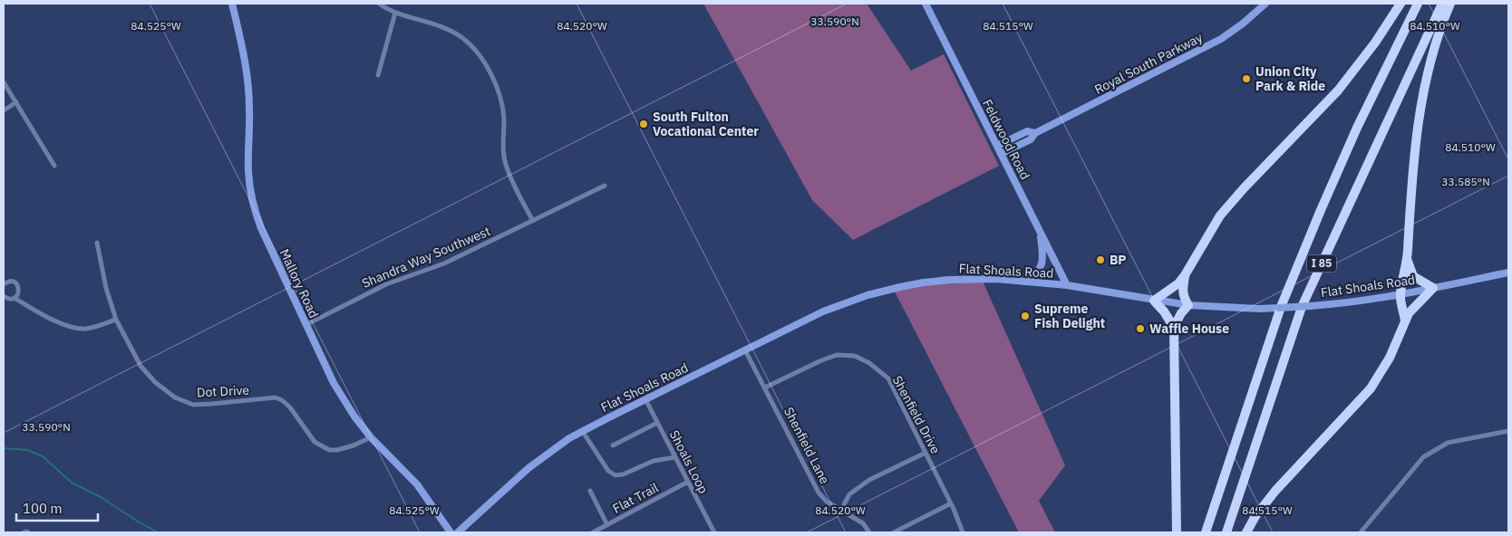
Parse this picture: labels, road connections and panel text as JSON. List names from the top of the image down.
{
  "streets": {
    "highway": ["I 85"],
    "street": [
      "Royal South Parkway",
      "Feldwood Road",
      "Shandra Way Southwest",
      "Flat Shoals Road",
      "Mallory Road",
      "Dot Drive",
      "Shenfield Drive",
      "Shenfield Lane",
      "Shoals Loop",
      "Flat Trail"
    ]
  },
  "crossings": [
    ["Royal South Parkway", "Feldwood Road"],
    ["Feldwood Road", "Flat Shoals Road"],
    ["Shandra Way Southwest", "Mallory Road"],
    ["Flat Shoals Road", "Shenfield Lane"],
    ["Flat Shoals Road", "Shoals Loop"],
    ["Mallory Road", "Dot Drive"],
    ["Shenfield Drive", "Shenfield Lane"],
    ["Shoals Loop", "Flat Trail"]
  ],
  "places": [
    "Union City Park & Ride",
    "South Fulton Vocational Center",
    "BP",
    "Supreme Fish Delight",
    "Waffle House"
  ],
  "scale_bar": "100 m",
  "coordinates": [
    "33.590°N",
    "84.510°W",
    "84.525°W",
    "84.520°W",
    "84.515°W",
    "33.585°N"
  ]
}
